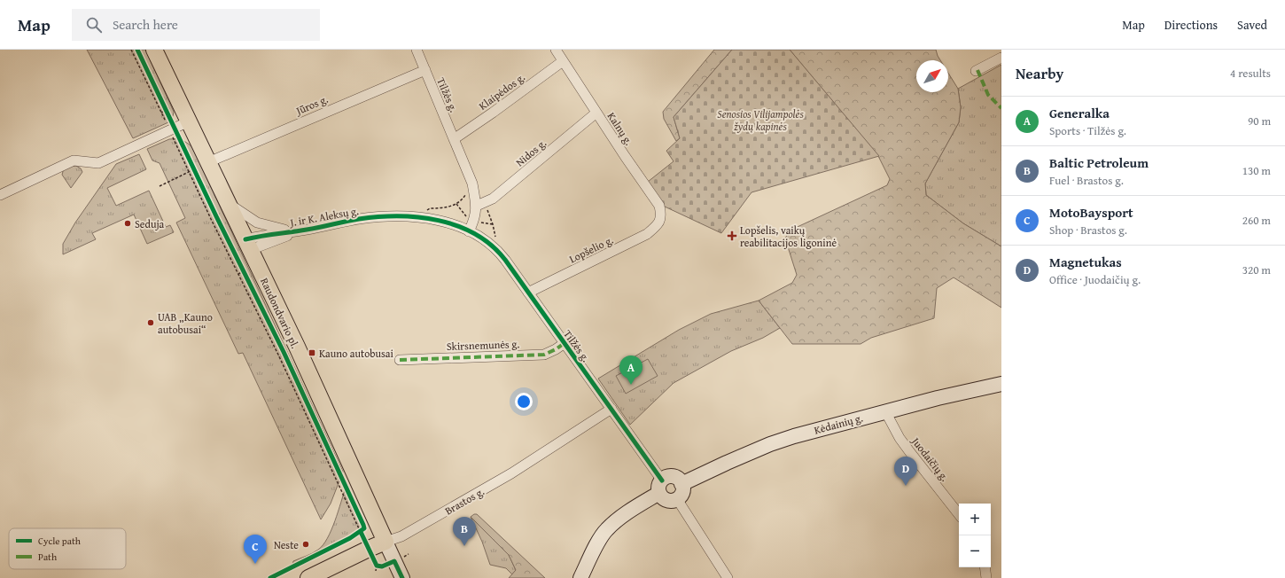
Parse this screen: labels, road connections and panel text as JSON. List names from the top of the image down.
{
  "streets": {
    "main road": ["Raudondvario pl.", "Kėdainių g.", "Brastos g."],
    "street": [
      "Klaipėdos g.",
      "Tilžės g.",
      "Jūros g.",
      "Kalnų g.",
      "Nidos g.",
      "J. ir K. Aleksų g.",
      "Lopšelio g.",
      "Skirsnemunės g.",
      "Juodaičių g."
    ]
  },
  "crossings": [
    ["Klaipėdos g.", "Tilžės g."],
    ["Klaipėdos g.", "Kalnų g."],
    ["Tilžės g.", "Jūros g."],
    ["Tilžės g.", "Nidos g."],
    ["Tilžės g.", "J. ir K. Aleksų g."],
    ["Tilžės g.", "Lopšelio g."],
    ["Tilžės g.", "Skirsnemunės g."],
    ["Tilžės g.", "Kėdainių g."],
    ["Tilžės g.", "Brastos g."],
    ["Jūros g.", "Raudondvario pl."],
    ["Kalnų g.", "Nidos g."],
    ["Kalnų g.", "Lopšelio g."],
    ["J. ir K. Aleksų g.", "Raudondvario pl."],
    ["Raudondvario pl.", "Brastos g."],
    ["Kėdainių g.", "Juodaičių g."]
  ],
  "parks": ["Senosios Vilijampolės žydų kapinės"],
  "places": {
    "other": ["Seduja", "UAB „Kauno autobusai“", "Neste"],
    "health": ["Lopšelis, vaikų reabilitacijos ligoninė"],
    "transit": ["Kauno autobusai"]
  },
  "legend": ["Cycle path", "Path"],
  "north": "top right",
  "page": {
    "header": "Map",
    "search": "Search here",
    "nav": ["Map", "Directions", "Saved"],
    "heading": ["Nearby", "4 results"],
    "list": [
      {
        "mark": "A",
        "name": "Generalka",
        "note": "Sports · Tilžės g.",
        "value": "90 m"
      },
      {
        "mark": "B",
        "name": "Baltic Petroleum",
        "note": "Fuel · Brastos g.",
        "value": "130 m"
      },
      {
        "mark": "C",
        "name": "MotoBaysport",
        "note": "Shop · Brastos g.",
        "value": "260 m"
      },
      {
        "mark": "D",
        "name": "Magnetukas",
        "note": "Office · Juodaičių g.",
        "value": "320 m"
      }
    ],
    "pins": [
      "A",
      "D",
      "B",
      "C"
    ],
    "map_buttons": ["+", "−"]
  }
}
